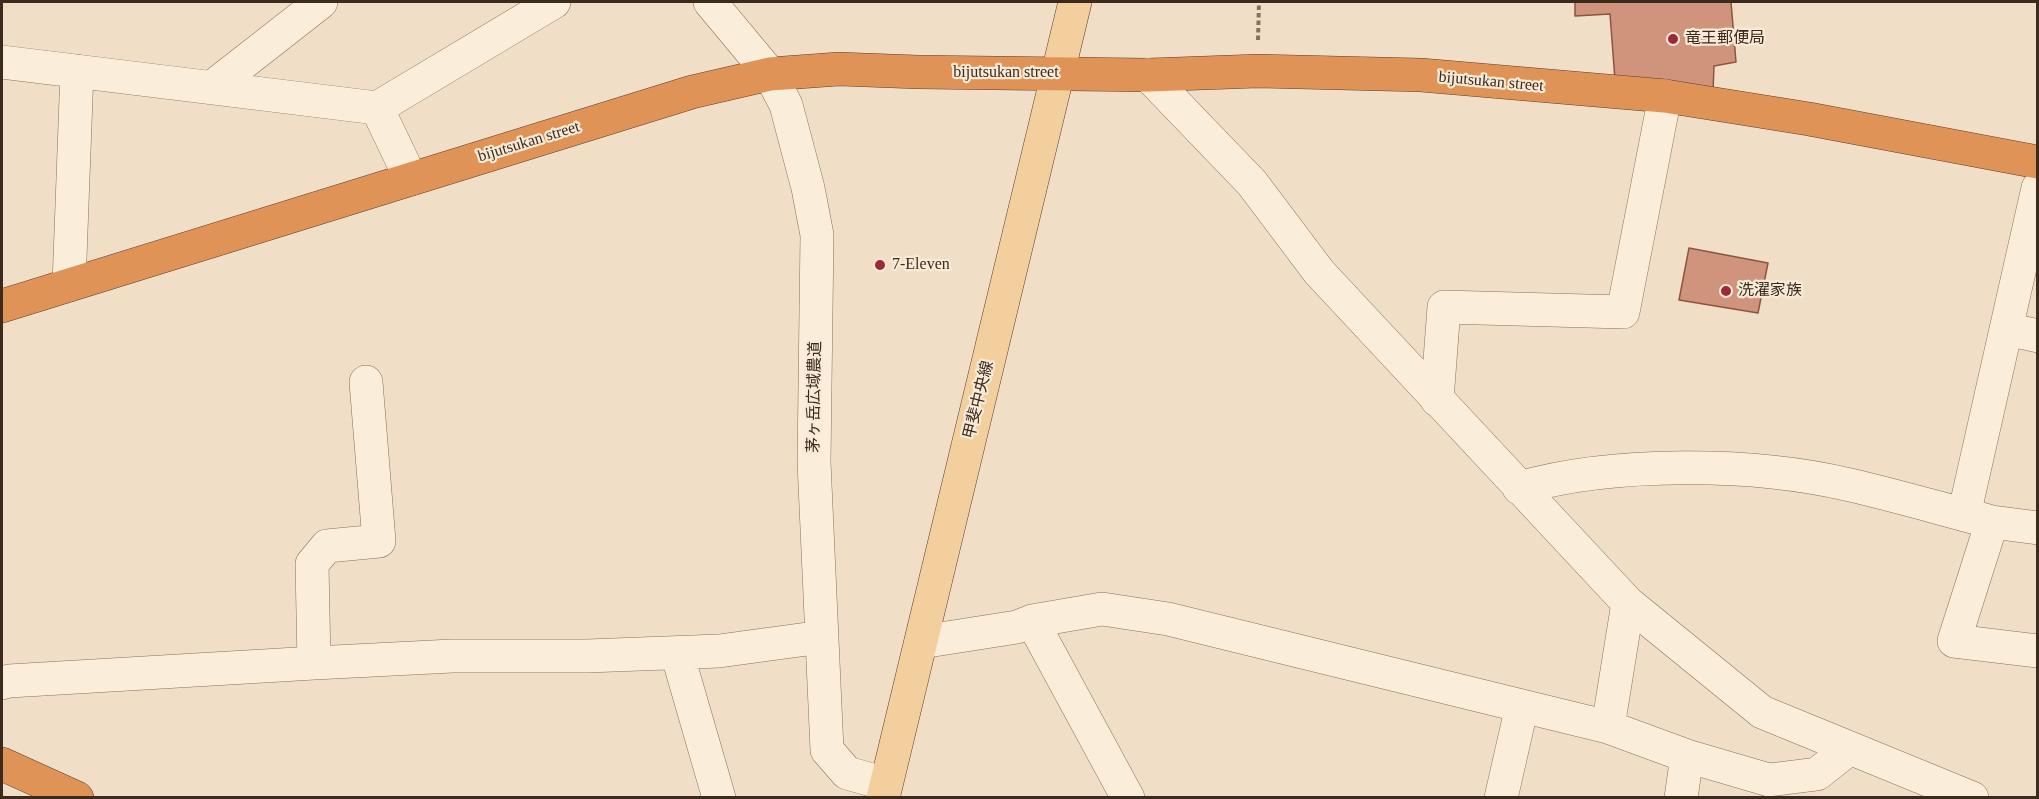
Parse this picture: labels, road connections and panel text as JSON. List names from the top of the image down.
{
  "streets": {
    "highway": ["bijutsukan street"],
    "main road": ["甲斐中央線"],
    "street": ["茅ヶ岳広域農道"]
  },
  "crossings": [
    ["bijutsukan street", "茅ヶ岳広域農道"],
    ["bijutsukan street", "甲斐中央線"],
    ["茅ヶ岳広域農道", "甲斐中央線"]
  ],
  "places": ["竜王郵便局", "7-Eleven", "洗濯家族"]
}
